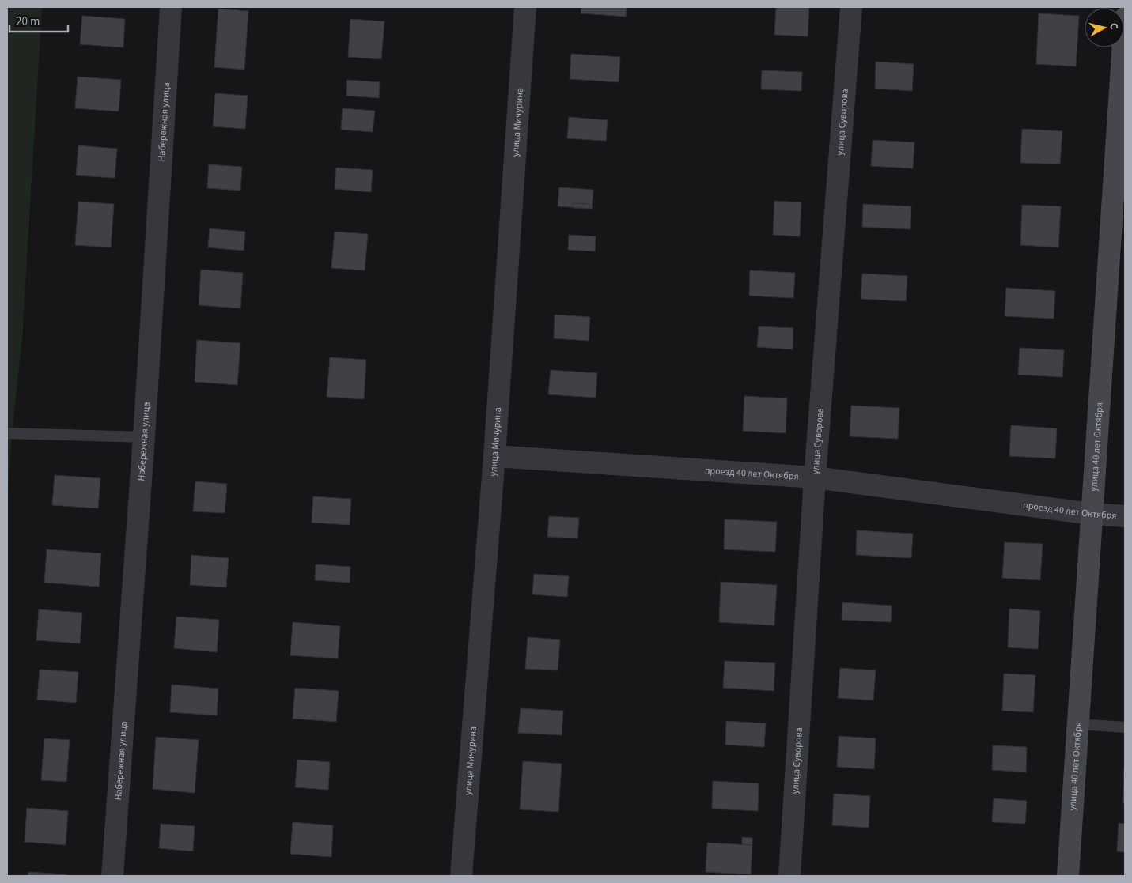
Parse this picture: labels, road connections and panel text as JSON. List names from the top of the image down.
{
  "streets": {
    "street": [
      "Набережная улица",
      "улица Суворова",
      "улица Мичурина",
      "улица 40 лет Октября",
      "проезд 40 лет Октября"
    ]
  },
  "crossings": [
    ["улица Суворова", "проезд 40 лет Октября"],
    ["улица Мичурина", "проезд 40 лет Октября"],
    ["улица 40 лет Октября", "проезд 40 лет Октября"]
  ],
  "scale_bar": "20 m",
  "north": "right"
}
